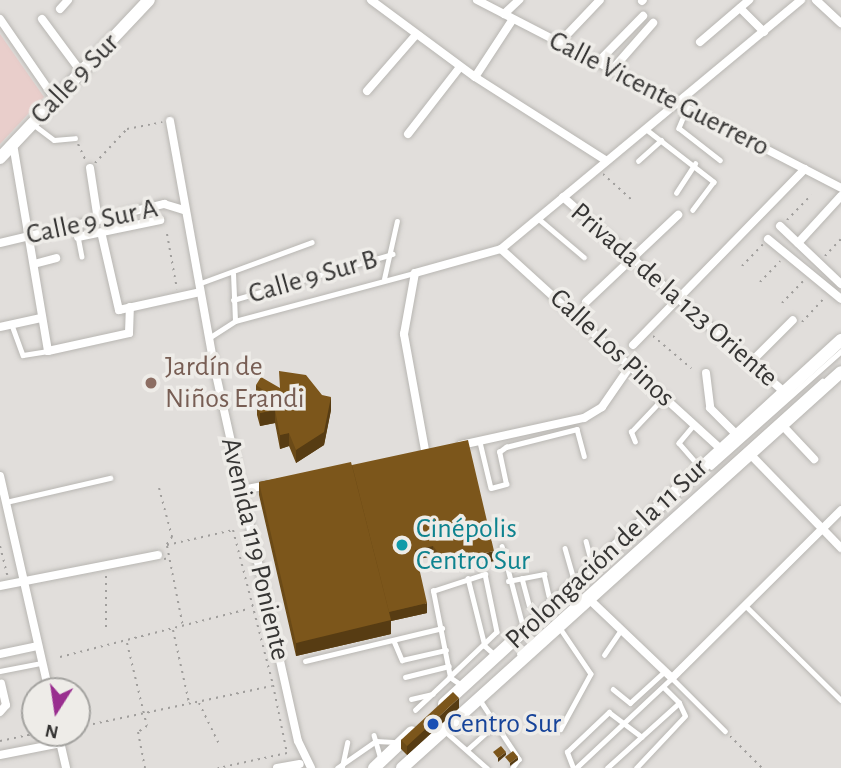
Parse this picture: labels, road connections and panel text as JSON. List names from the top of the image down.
{
  "streets": {
    "main road": ["Calle 9 Sur", "Prolongación de la 11 Sur"],
    "street": [
      "Calle Vicente Guerrero",
      "Calle 9 Sur A",
      "Privada de la 123 Oriente",
      "Calle Los Pinos",
      "Avenida 119 Poniente"
    ],
    "lane": ["Calle 9 Sur B"]
  },
  "crossings": [
    ["Calle 9 Sur A", "Avenida 119 Poniente"],
    ["Privada de la 123 Oriente", "Prolongación de la 11 Sur"],
    ["Calle Los Pinos", "Prolongación de la 11 Sur"]
  ],
  "places": ["Jardín de Niños Erandi", "Cinépolis Centro Sur", "Centro Sur"],
  "north": "bottom"
}
